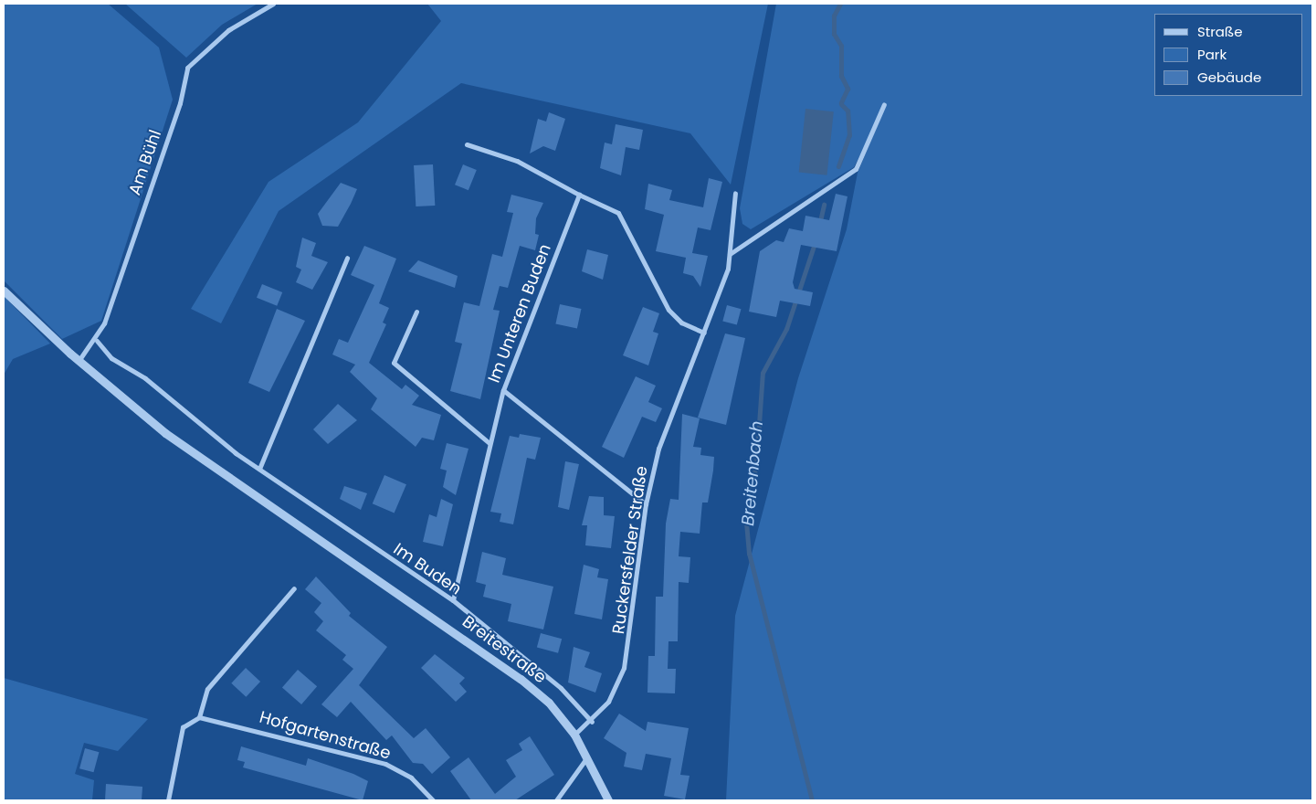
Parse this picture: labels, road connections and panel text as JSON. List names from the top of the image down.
{
  "streets": {
    "street": [
      "Am Bühl",
      "Im Unteren Buden",
      "Ruckersfelder Straße",
      "Im Buden",
      "Breitestraße",
      "Hofgartenstraße"
    ]
  },
  "crossings": [
    ["Am Bühl", "Im Buden"],
    ["Am Bühl", "Breitestraße"],
    ["Im Unteren Buden", "Im Buden"],
    ["Ruckersfelder Straße", "Im Buden"],
    ["Ruckersfelder Straße", "Breitestraße"]
  ],
  "water": ["Breitenbach"],
  "legend": ["Straße", "Park", "Gebäude"]
}
